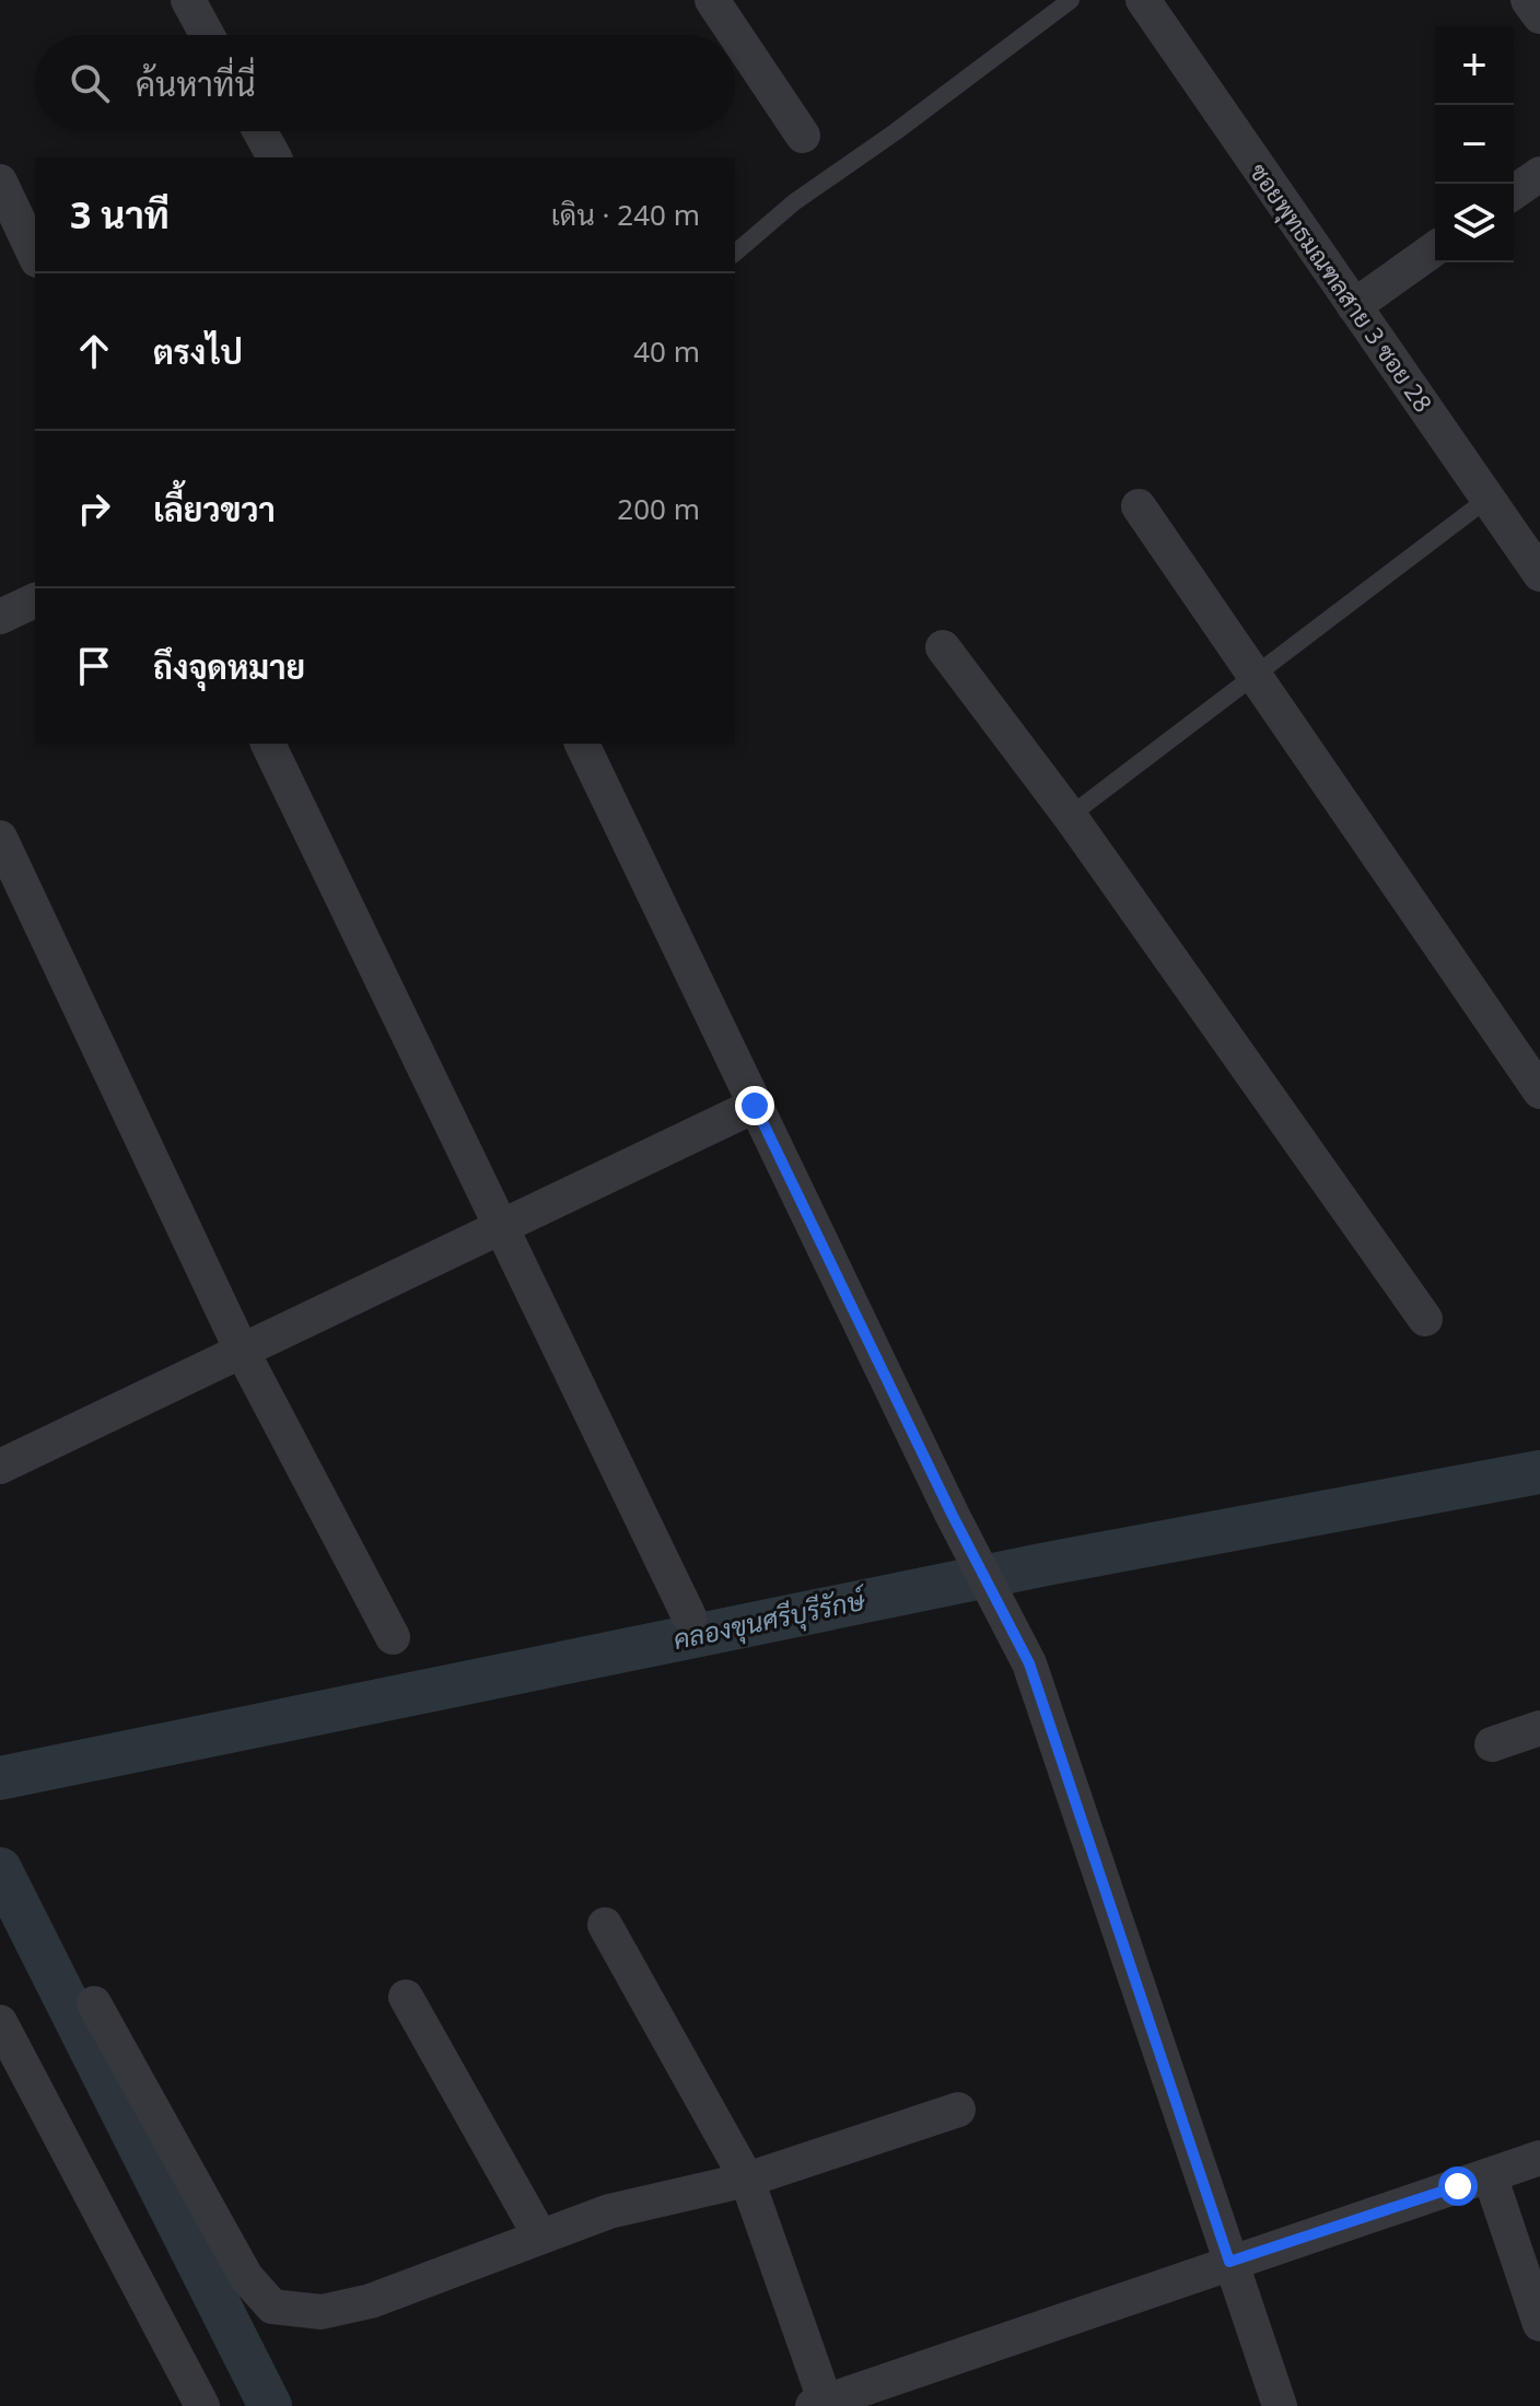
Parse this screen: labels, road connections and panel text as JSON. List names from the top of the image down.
{
  "streets": {
    "street": ["ซอยพุทธมณฑลสาย 3 ซอย 28"]
  },
  "water": ["คลองขุนศรีบุรีรักษ์"],
  "page": {
    "map_buttons": ["+", "−"],
    "search": "ค้นหาที่นี่",
    "heading": ["3 นาที", "เดิน · 240 m"],
    "list": [
      ["ตรงไป", "40 m"],
      ["เลี้ยวขวา", "200 m"],
      "ถึงจุดหมาย"
    ]
  }
}
